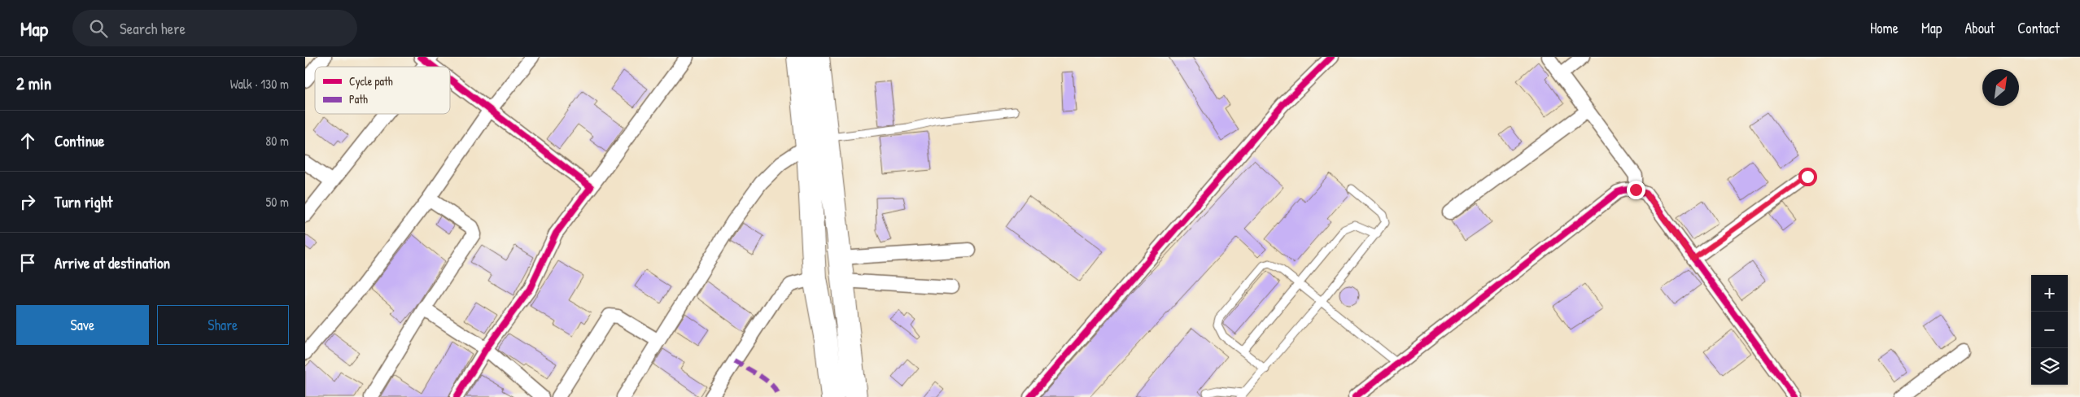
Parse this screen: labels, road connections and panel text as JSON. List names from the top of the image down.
{
  "legend": ["Cycle path", "Path"],
  "north": "top right",
  "page": {
    "header": "Map",
    "search": "Search here",
    "nav": [
      "Home",
      "Map",
      "About",
      "Contact"
    ],
    "heading": ["2 min", "Walk · 130 m"],
    "list": [
      ["Continue", "80 m"],
      ["Turn right", "50 m"],
      "Arrive at destination"
    ],
    "map_buttons": ["+", "−"],
    "buttons": ["Save", "Share"]
  }
}
